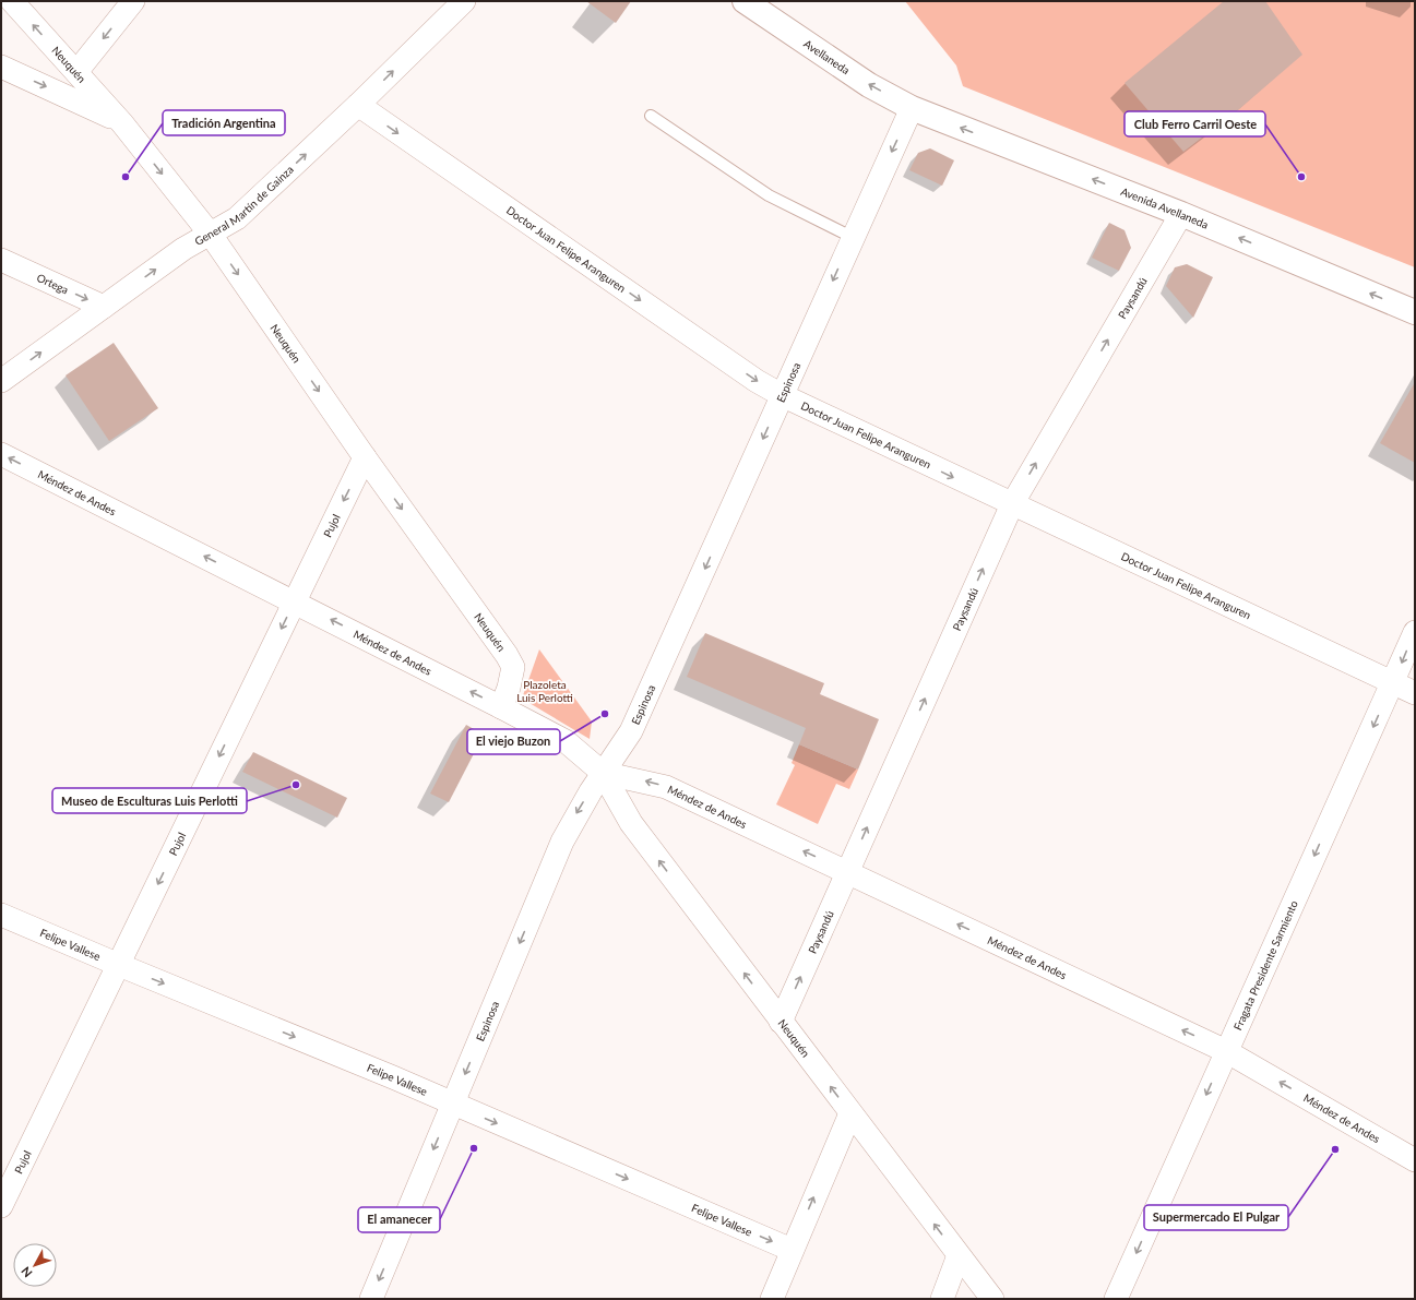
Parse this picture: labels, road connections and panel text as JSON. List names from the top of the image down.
{
  "streets": {
    "main road": ["Avellaneda", "Avenida Avellaneda"],
    "street": [
      "Neuquén",
      "General Martín de Gainza",
      "Doctor Juan Felipe Aranguren",
      "Ortega",
      "Paysandú",
      "Espinosa",
      "Méndez de Andes",
      "Pujol",
      "Felipe Vallese",
      "Fragata Presidente Sarmiento"
    ]
  },
  "crossings": [
    ["Avellaneda", "Avenida Avellaneda"],
    ["Avellaneda", "Espinosa"],
    ["Neuquén", "General Martín de Gainza"],
    ["Neuquén", "Paysandú"],
    ["Neuquén", "Espinosa"],
    ["Neuquén", "Méndez de Andes"],
    ["Neuquén", "Pujol"],
    ["General Martín de Gainza", "Doctor Juan Felipe Aranguren"],
    ["General Martín de Gainza", "Ortega"],
    ["Avenida Avellaneda", "Paysandú"],
    ["Avenida Avellaneda", "Espinosa"],
    ["Doctor Juan Felipe Aranguren", "Paysandú"],
    ["Doctor Juan Felipe Aranguren", "Espinosa"],
    ["Doctor Juan Felipe Aranguren", "Fragata Presidente Sarmiento"],
    ["Paysandú", "Méndez de Andes"],
    ["Espinosa", "Méndez de Andes"],
    ["Espinosa", "Felipe Vallese"],
    ["Méndez de Andes", "Pujol"],
    ["Méndez de Andes", "Fragata Presidente Sarmiento"],
    ["Pujol", "Felipe Vallese"]
  ],
  "one_way": [
    "Avellaneda",
    "General Martín de Gainza",
    "Avenida Avellaneda",
    "Doctor Juan Felipe Aranguren",
    "Paysandú",
    "Espinosa",
    "Méndez de Andes",
    "Pujol",
    "Felipe Vallese",
    "Fragata Presidente Sarmiento"
  ],
  "parks": ["Plazoleta Luis Perlotti"],
  "places": [
    "Tradición Argentina",
    "Club Ferro Carril Oeste",
    "El viejo Buzon",
    "Museo de Esculturas Luis Perlotti",
    "El amanecer",
    "Supermercado El Pulgar"
  ],
  "north": "bottom left"
}
